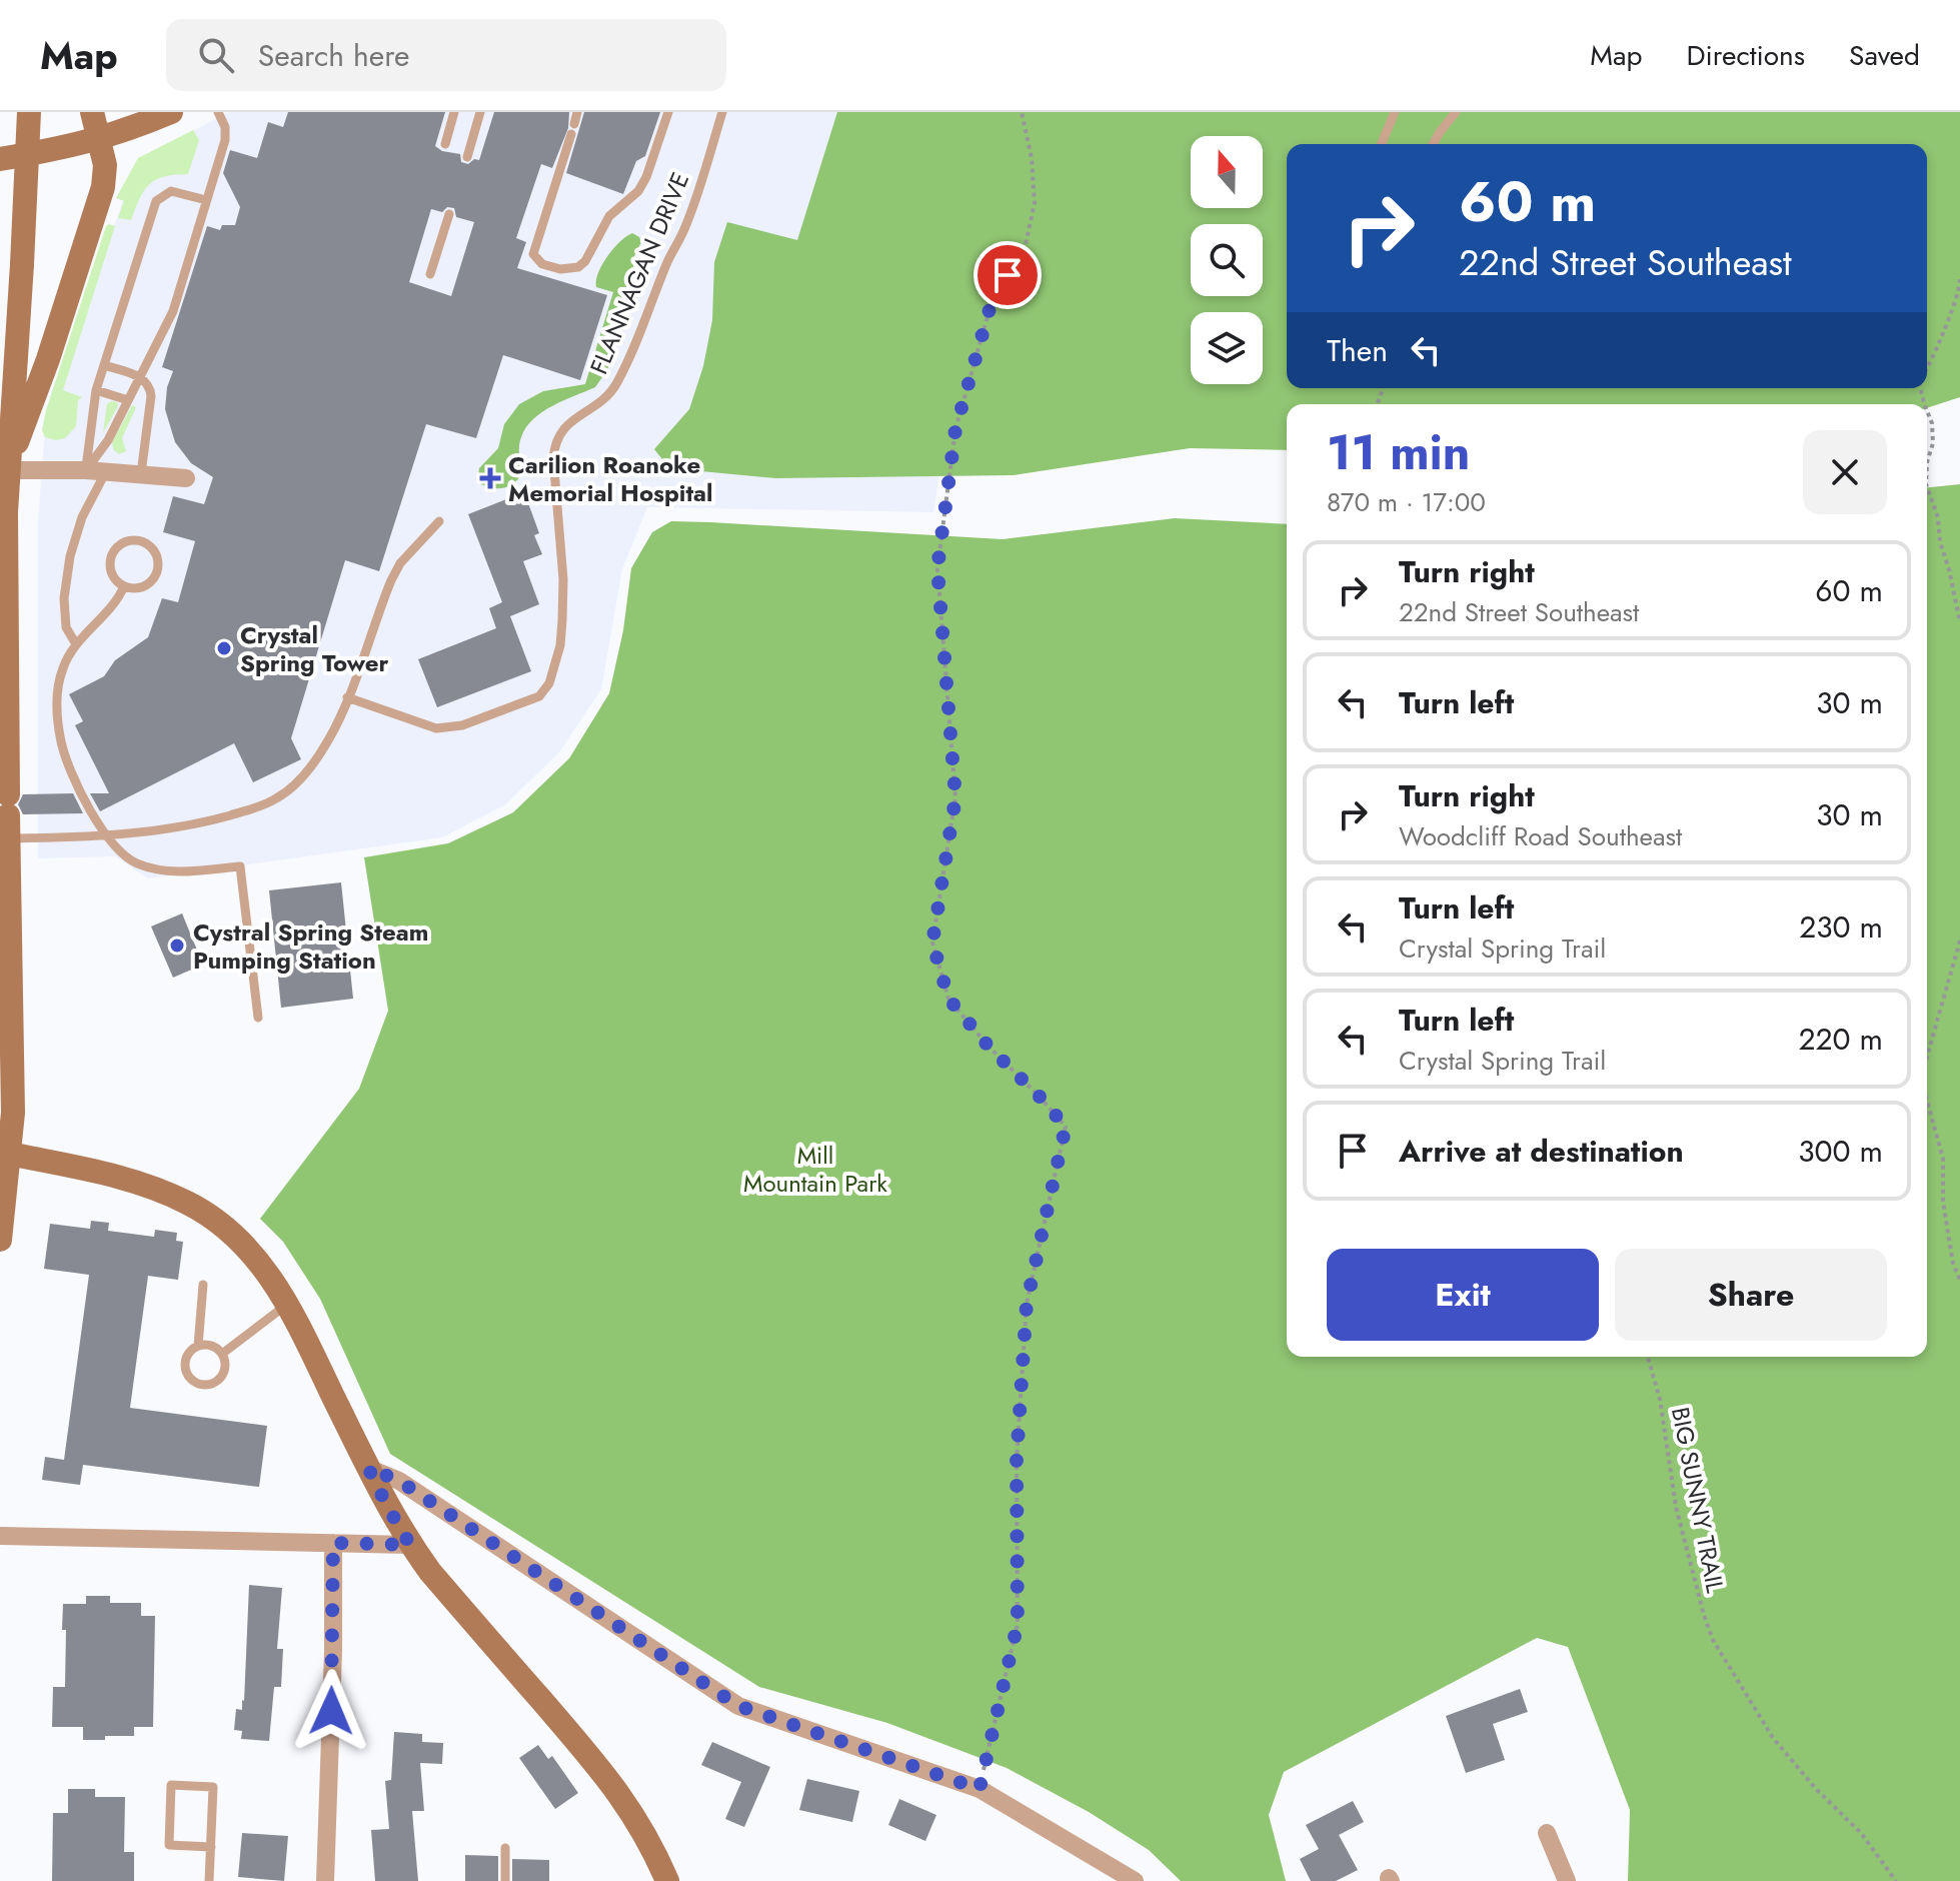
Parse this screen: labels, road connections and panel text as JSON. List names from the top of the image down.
{
  "streets": {
    "lane": ["FLANNAGAN DRIVE"],
    "path": ["BIG SUNNY TRAIL"]
  },
  "parks": ["Mill Mountain Park"],
  "places": {
    "health": ["Carilion Roanoke Memorial Hospital"],
    "other": ["Crystal Spring Tower", "Cystral Spring Steam Pumping Station"]
  },
  "north": "top",
  "page": {
    "header": "Map",
    "search": "Search here",
    "nav": ["Map", "Directions", "Saved"],
    "turn": ["60 m", "22nd Street Southeast"],
    "then": "Then",
    "heading": ["11 min", "870 m · 17:00"],
    "list": [
      {
        "name": "Turn right",
        "note": "22nd Street Southeast",
        "value": "60 m"
      },
      {
        "name": "Turn left",
        "value": "30 m"
      },
      {
        "name": "Turn right",
        "note": "Woodcliff Road Southeast",
        "value": "30 m"
      },
      {
        "name": "Turn left",
        "note": "Crystal Spring Trail",
        "value": "230 m"
      },
      {
        "name": "Turn left",
        "note": "Crystal Spring Trail",
        "value": "220 m"
      },
      {
        "name": "Arrive at destination",
        "value": "300 m"
      }
    ],
    "buttons": ["Exit", "Share"]
  }
}
